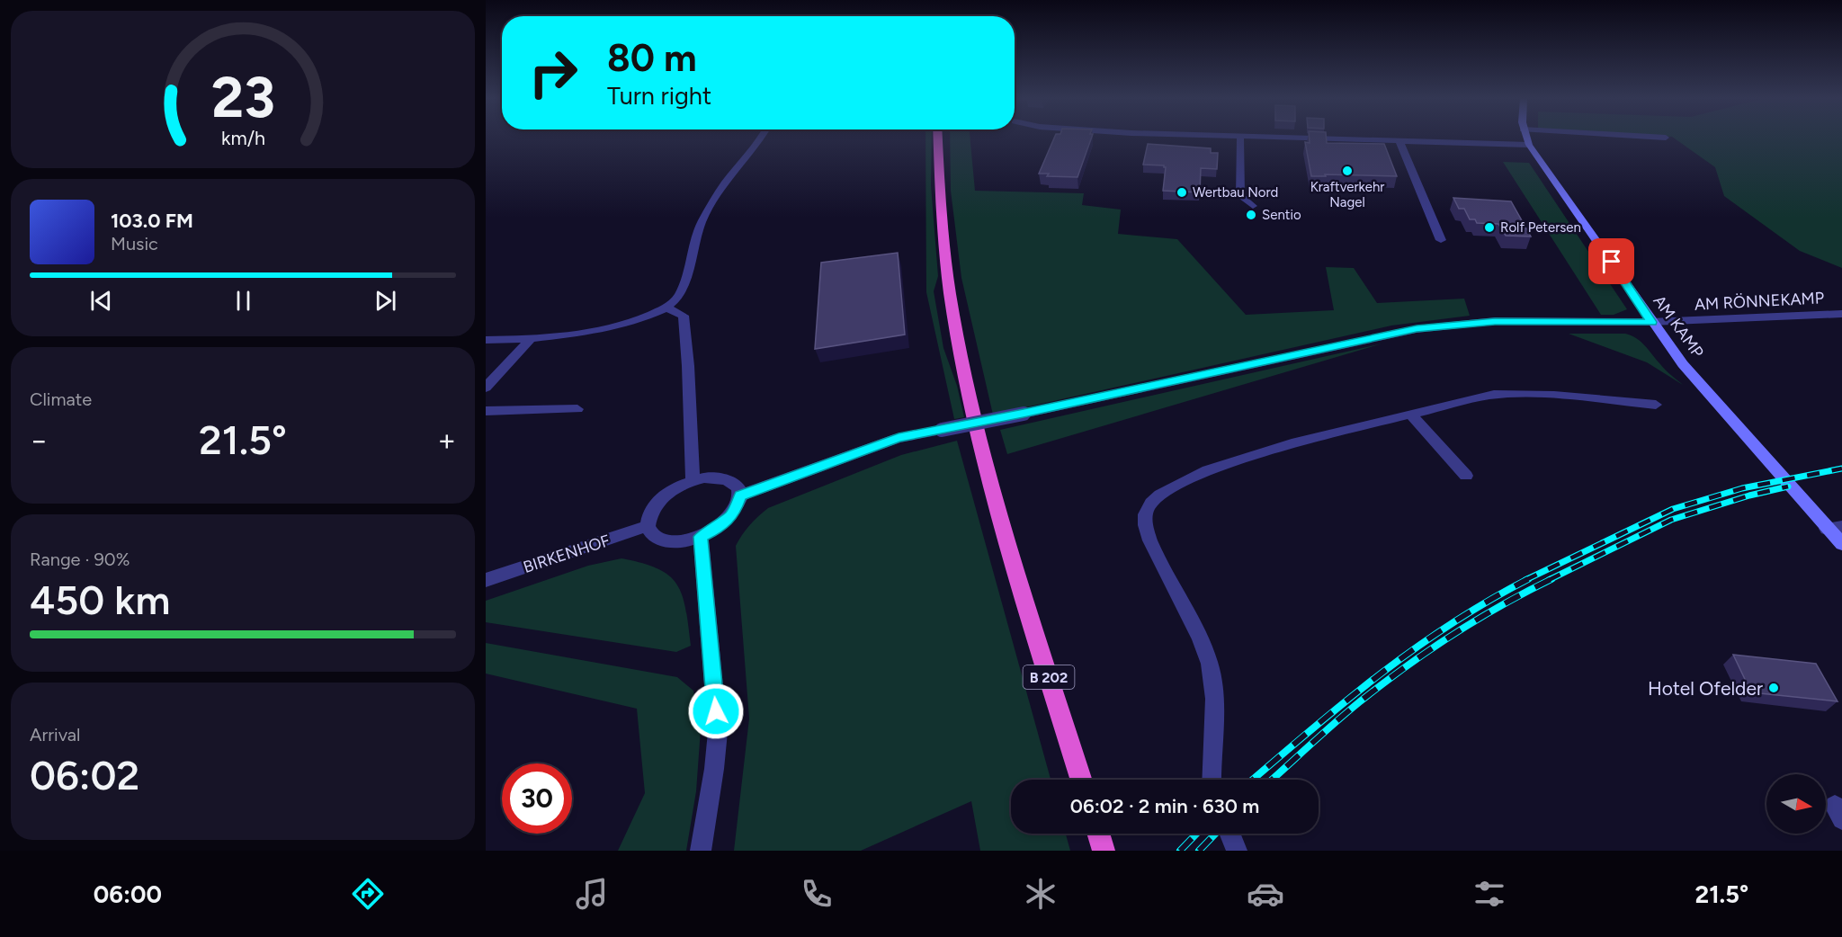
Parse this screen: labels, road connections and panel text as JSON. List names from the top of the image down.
{
  "streets": {
    "highway": ["B 202"],
    "main road": ["AM KAMP"],
    "street": ["AM RÖNNEKAMP", "BIRKENHOF"]
  },
  "crossings": [
    ["AM RÖNNEKAMP", "AM KAMP"],
    ["AM RÖNNEKAMP", "BIRKENHOF"]
  ],
  "places": [
    "Kraftverkehr Nagel",
    "Wertbau Nord",
    "Sentio",
    "Rolf Petersen",
    "Hotel Ofelder"
  ],
  "north": "right",
  "page": {
    "turn": ["80 m", "Turn right"],
    "song": ["103.0 FM", "Music"],
    "tile": [
      "Climate",
      ["Range · 90%", "450 km"],
      ["Arrival", "06:02"]
    ],
    "heat": ["−", "21.5°", "+"],
    "limit": "30",
    "trip": "06:02 · 2 min · 630 m",
    "tabs": ["06:00", "21.5°"],
    "gauge": ["23", "km/h"]
  }
}
